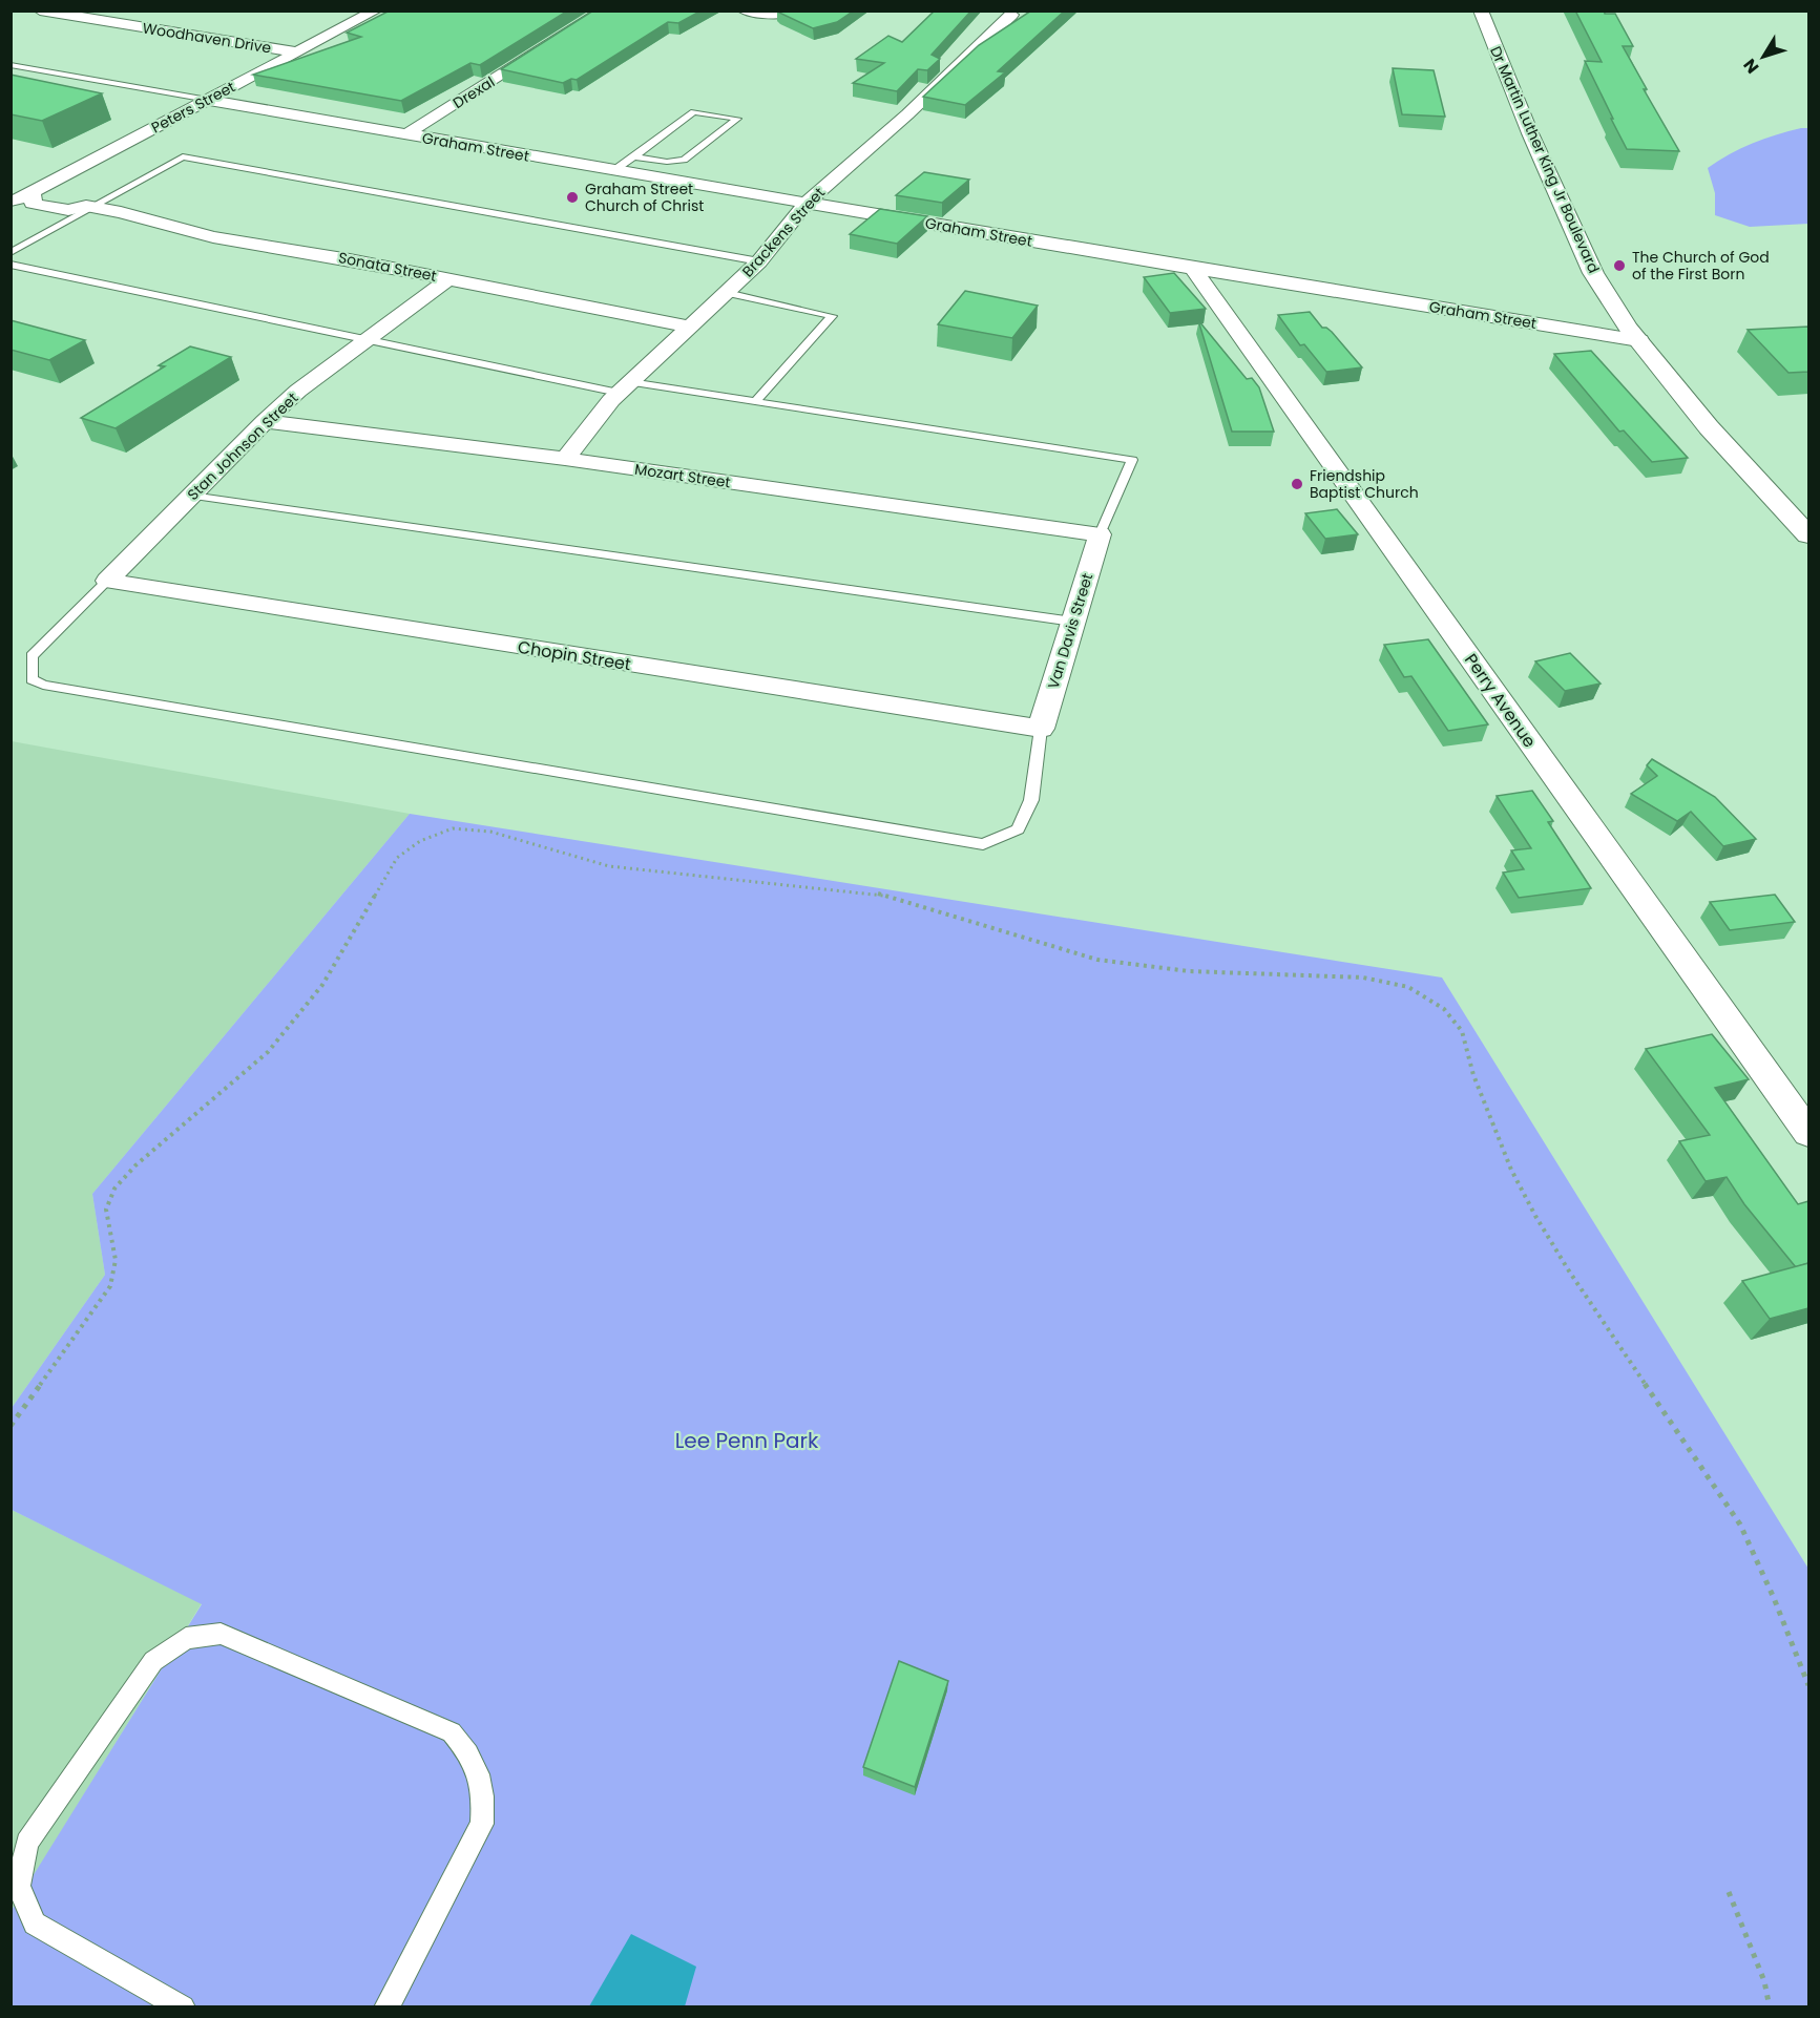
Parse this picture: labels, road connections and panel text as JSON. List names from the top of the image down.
{
  "streets": {
    "main road": ["Dr Martin Luther King Jr Boulevard"],
    "street": [
      "Woodhaven Drive",
      "Drexal",
      "Peters Street",
      "Graham Street",
      "Brackens Street",
      "Sonata Street",
      "Stan Johnson Street",
      "Mozart Street",
      "Van Davis Street",
      "Chopin Street",
      "Perry Avenue"
    ]
  },
  "crossings": [
    ["Woodhaven Drive", "Peters Street"],
    ["Drexal", "Graham Street"],
    ["Peters Street", "Graham Street"],
    ["Peters Street", "Sonata Street"],
    ["Graham Street", "Dr Martin Luther King Jr Boulevard"],
    ["Graham Street", "Brackens Street"],
    ["Graham Street", "Perry Avenue"],
    ["Brackens Street", "Sonata Street"],
    ["Brackens Street", "Mozart Street"],
    ["Sonata Street", "Stan Johnson Street"],
    ["Stan Johnson Street", "Mozart Street"],
    ["Stan Johnson Street", "Chopin Street"],
    ["Mozart Street", "Van Davis Street"],
    ["Van Davis Street", "Chopin Street"]
  ],
  "parks": ["Lee Penn Park"],
  "places": ["Graham Street Church of Christ", "The Church of God of the First Born", "Friendship Baptist Church"],
  "north": "bottom left"
}
